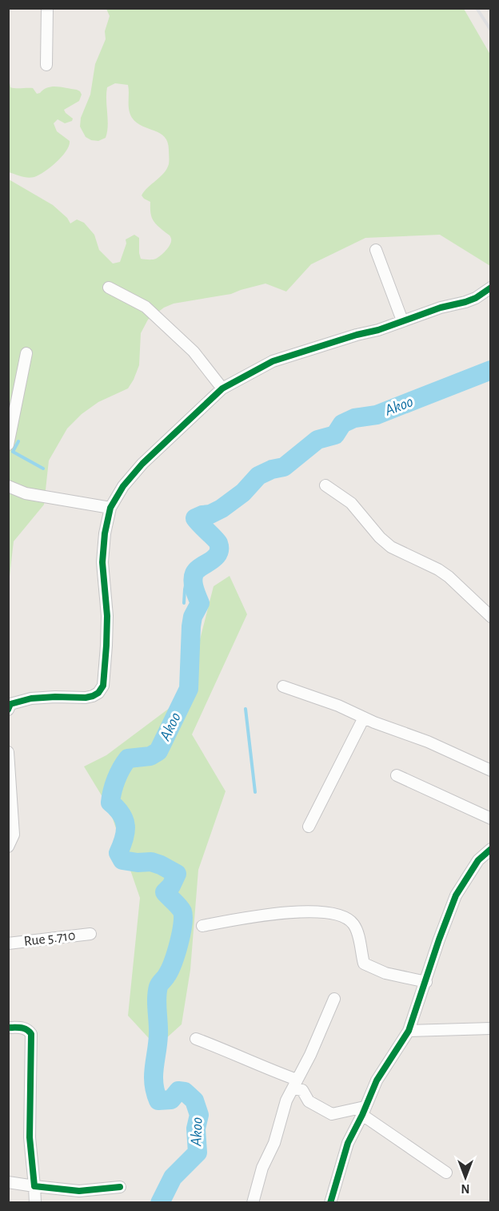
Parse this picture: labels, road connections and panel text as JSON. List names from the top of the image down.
{
  "streets": {
    "street": ["Rue 5.710"]
  },
  "water": ["Akoo"],
  "north": "bottom"
}
